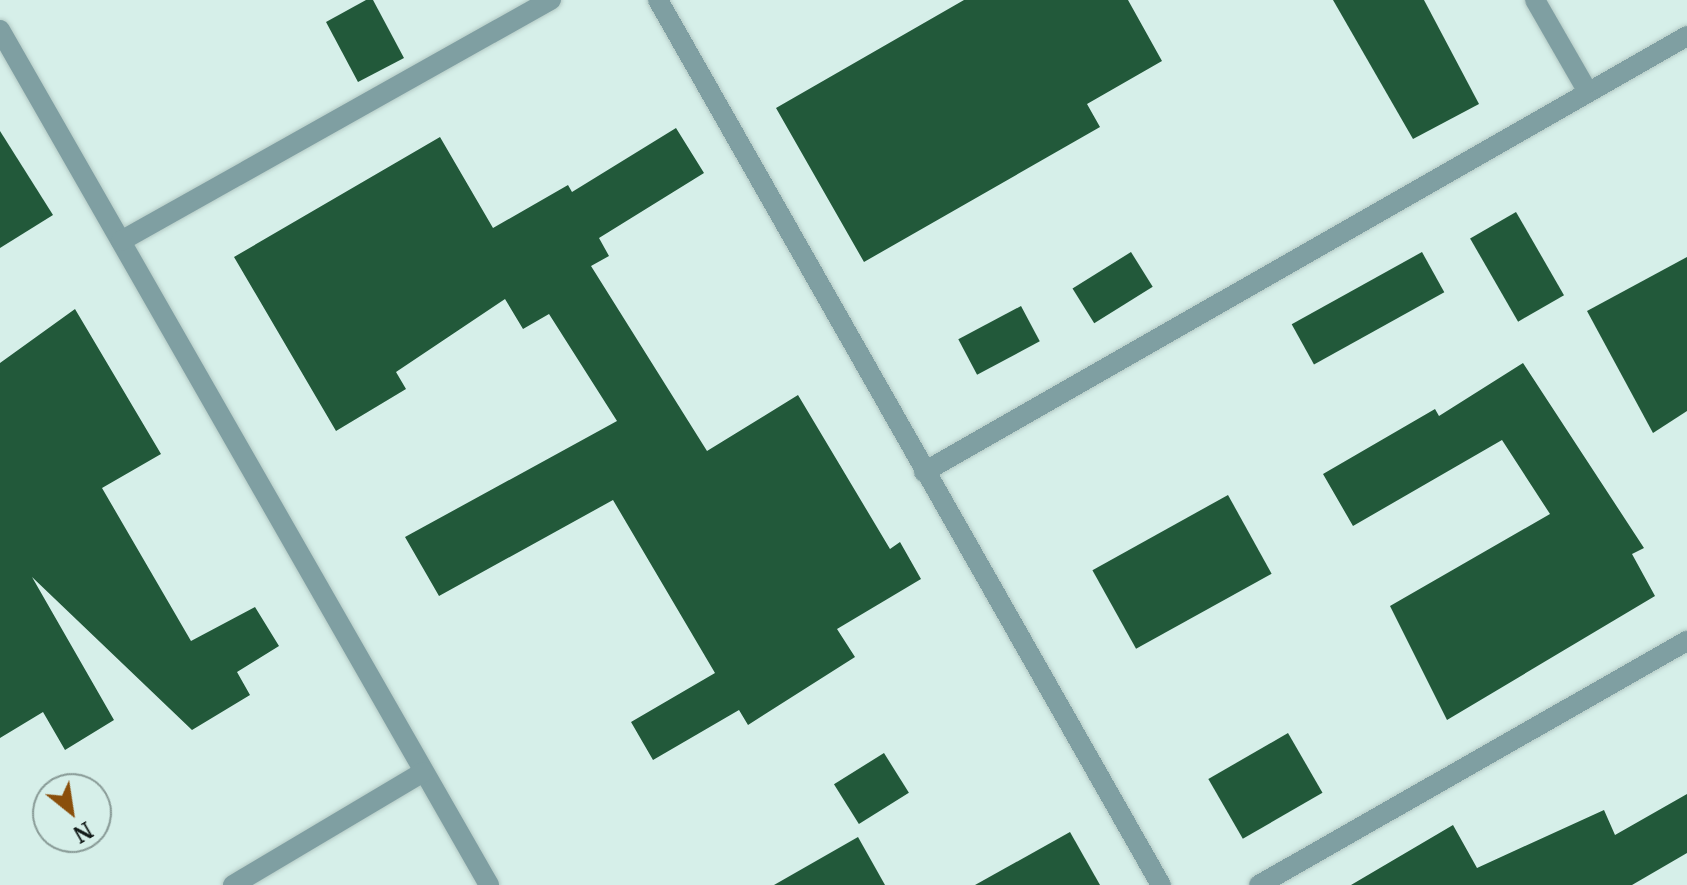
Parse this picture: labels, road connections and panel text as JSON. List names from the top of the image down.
{
  "north": "bottom right"
}
